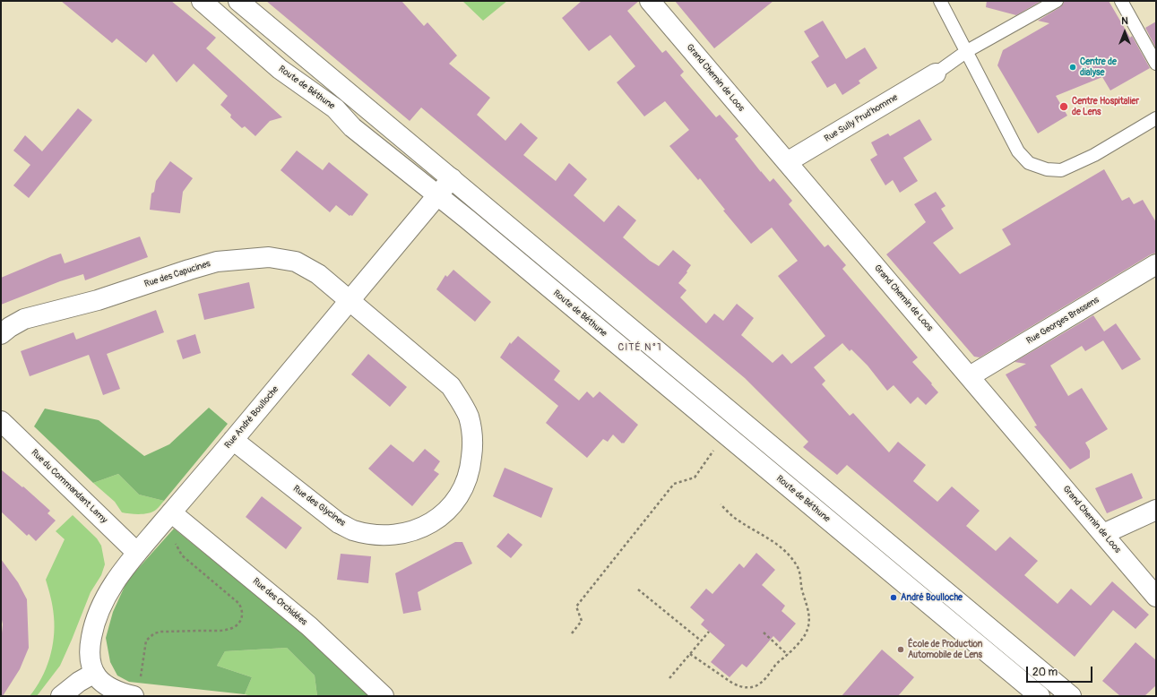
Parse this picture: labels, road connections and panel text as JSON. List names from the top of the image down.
{
  "streets": {
    "street": [
      "Grand Chemin de Loos",
      "Route de Béthune",
      "Rue Sully Prud'homme",
      "Rue des Capucines",
      "Rue Georges Brassens",
      "Rue André Boulloche",
      "Rue du Commandant Lamy",
      "Rue des Glycines",
      "Rue des Orchidées"
    ]
  },
  "crossings": [
    ["Grand Chemin de Loos", "Rue Sully Prud'homme"],
    ["Grand Chemin de Loos", "Rue Georges Brassens"],
    ["Route de Béthune", "Rue André Boulloche"],
    ["Rue des Capucines", "Rue André Boulloche"],
    ["Rue des Capucines", "Rue des Glycines"],
    ["Rue André Boulloche", "Rue du Commandant Lamy"],
    ["Rue André Boulloche", "Rue des Glycines"],
    ["Rue André Boulloche", "Rue des Orchidées"]
  ],
  "districts": ["CITÉ N°1"],
  "places": [
    "Centre de dialyse",
    "Centre Hospitalier de Lens",
    "André Boulloche",
    "École de Production Automobile de Lens"
  ],
  "scale_bar": "20 m",
  "north": "top"
}
